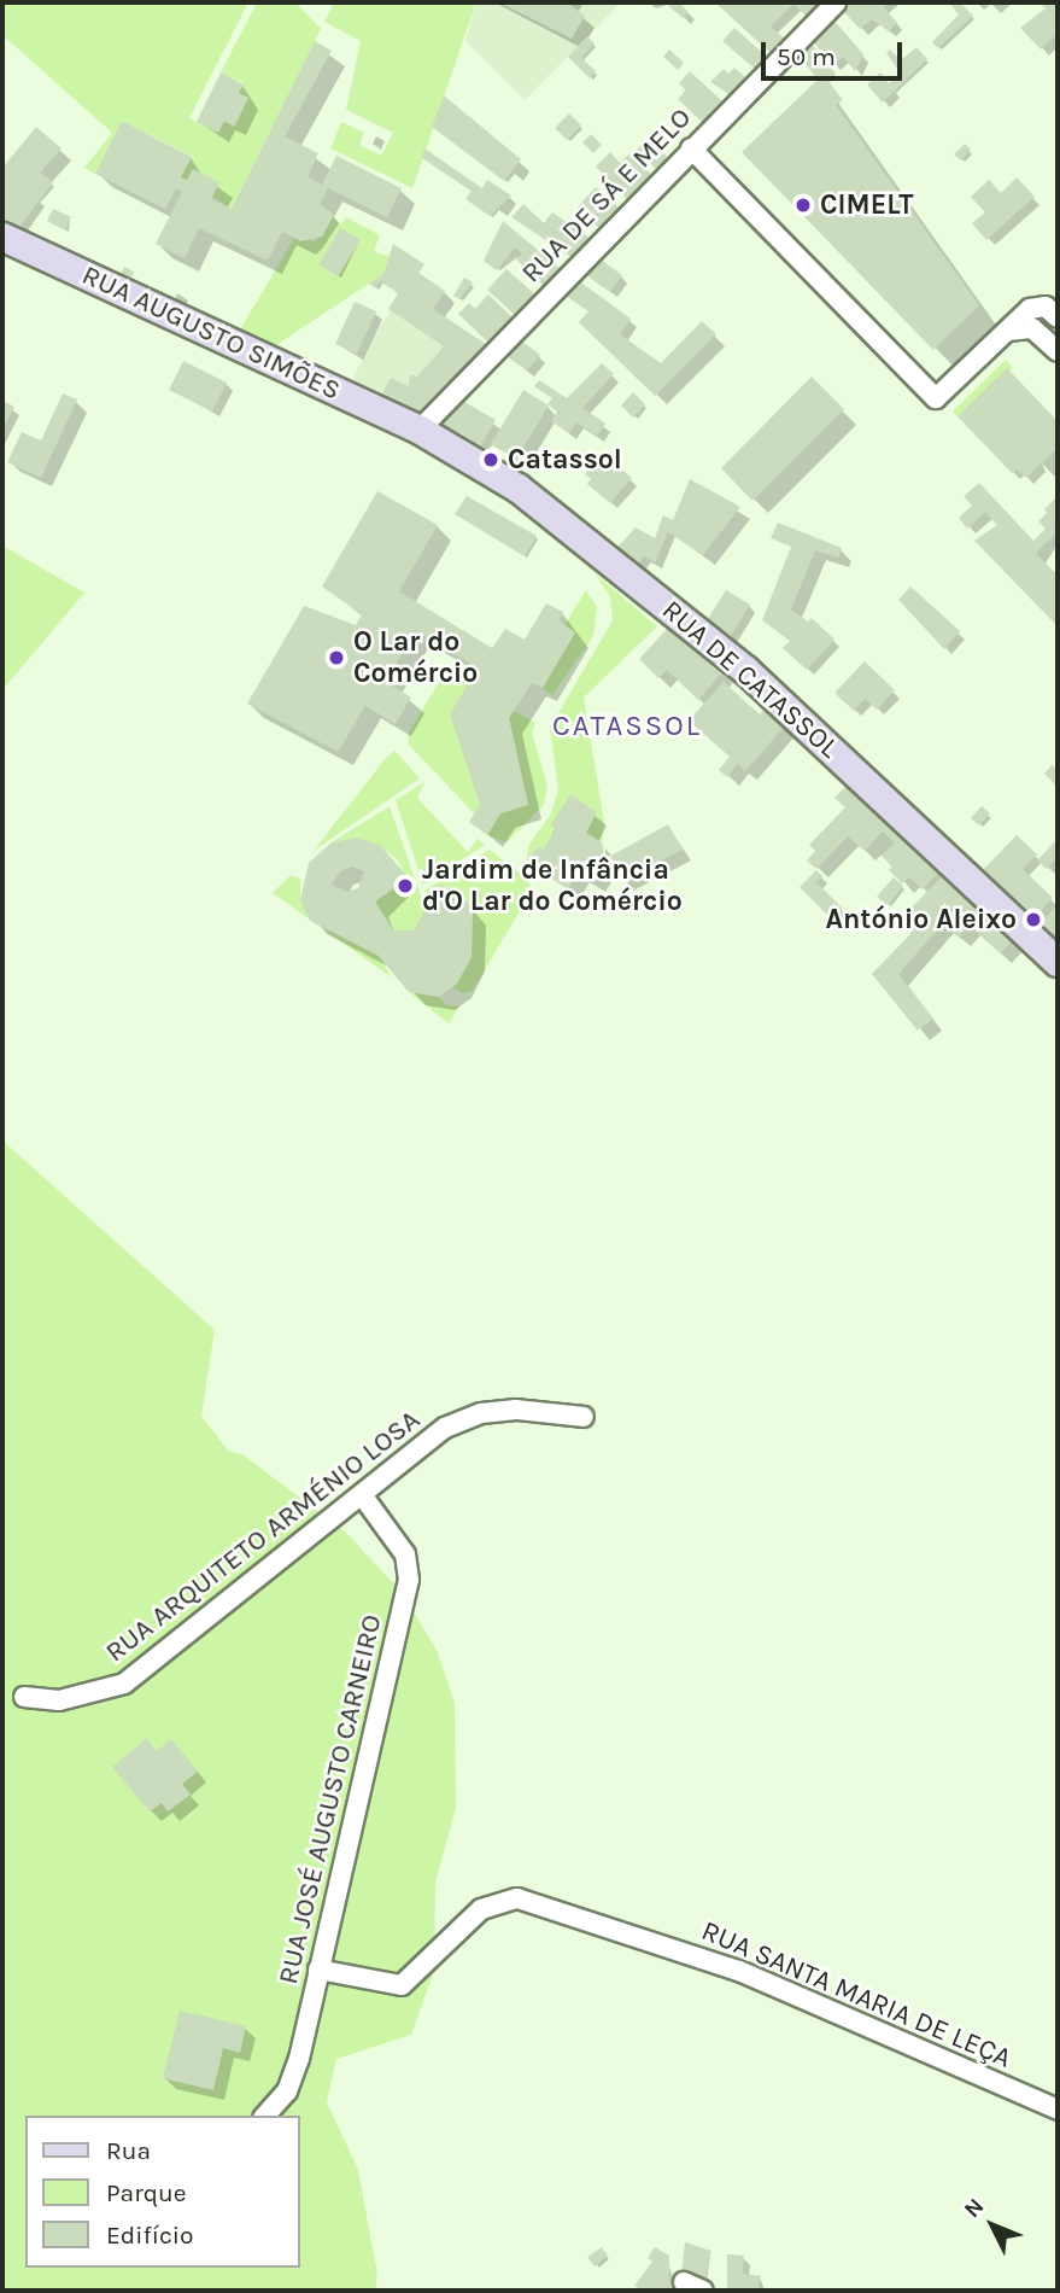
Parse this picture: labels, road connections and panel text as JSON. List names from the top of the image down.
{
  "streets": {
    "main road": ["RUA AUGUSTO SIMÕES", "RUA DE CATASSOL"],
    "street": [
      "RUA DE SÁ E MELO",
      "RUA ARQUITETO ARMÉNIO LOSA",
      "RUA JOSÉ AUGUSTO CARNEIRO",
      "RUA SANTA MARIA DE LEÇA"
    ]
  },
  "crossings": [
    ["RUA DE SÁ E MELO", "RUA AUGUSTO SIMÕES"],
    ["RUA DE SÁ E MELO", "RUA DE CATASSOL"],
    ["RUA AUGUSTO SIMÕES", "RUA DE CATASSOL"],
    ["RUA ARQUITETO ARMÉNIO LOSA", "RUA JOSÉ AUGUSTO CARNEIRO"],
    ["RUA JOSÉ AUGUSTO CARNEIRO", "RUA SANTA MARIA DE LEÇA"]
  ],
  "districts": ["CATASSOL"],
  "places": [
    "CIMELT",
    "Catassol",
    "O Lar do Comércio",
    "Jardim de Infância d'O Lar do Comércio",
    "António Aleixo"
  ],
  "legend": ["Rua", "Parque", "Edifício"],
  "scale_bar": "50 m",
  "north": "top left"
}
